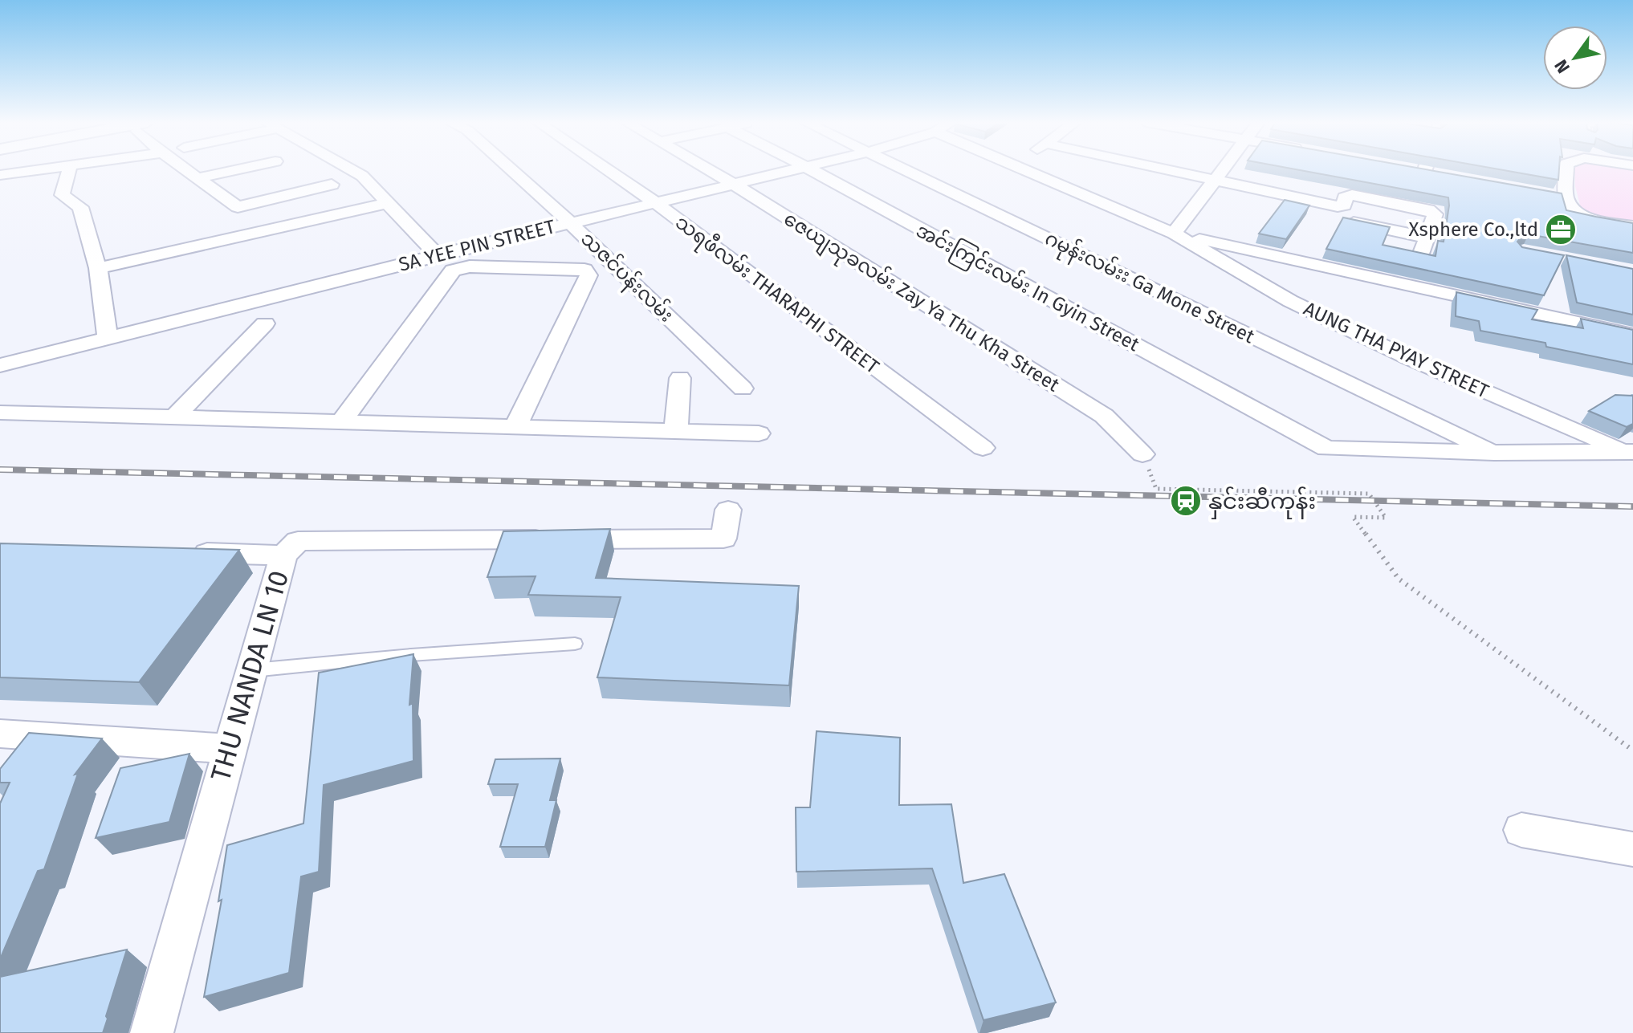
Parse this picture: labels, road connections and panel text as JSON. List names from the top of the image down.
{
  "streets": {
    "street": [
      "SA YEE PIN STREET",
      "သဇင်ပန်းလမ်း",
      "အင်းကြင်းလမ်း In Gyin Street",
      "ဂမုန်းလမ်းး Ga Mone Street",
      "သရဖီလမ်း THARAPHI STREET",
      "ဇေယျသုခလမ်း Zay Ya Thu Kha Street",
      "AUNG THA PYAY STREET",
      "THU NANDA LN 10"
    ]
  },
  "crossings": [
    ["SA YEE PIN STREET", "သဇင်ပန်းလမ်း"],
    ["SA YEE PIN STREET", "သရဖီလမ်း THARAPHI STREET"],
    ["SA YEE PIN STREET", "ဇေယျသုခလမ်း Zay Ya Thu Kha Street"],
    ["အင်းကြင်းလမ်း In Gyin Street", "ဂမုန်းလမ်းး Ga Mone Street"]
  ],
  "places": {
    "office": ["Xsphere Co.,ltd"],
    "station": ["နှင်းဆီကုန်း"]
  },
  "north": "bottom left"
}
